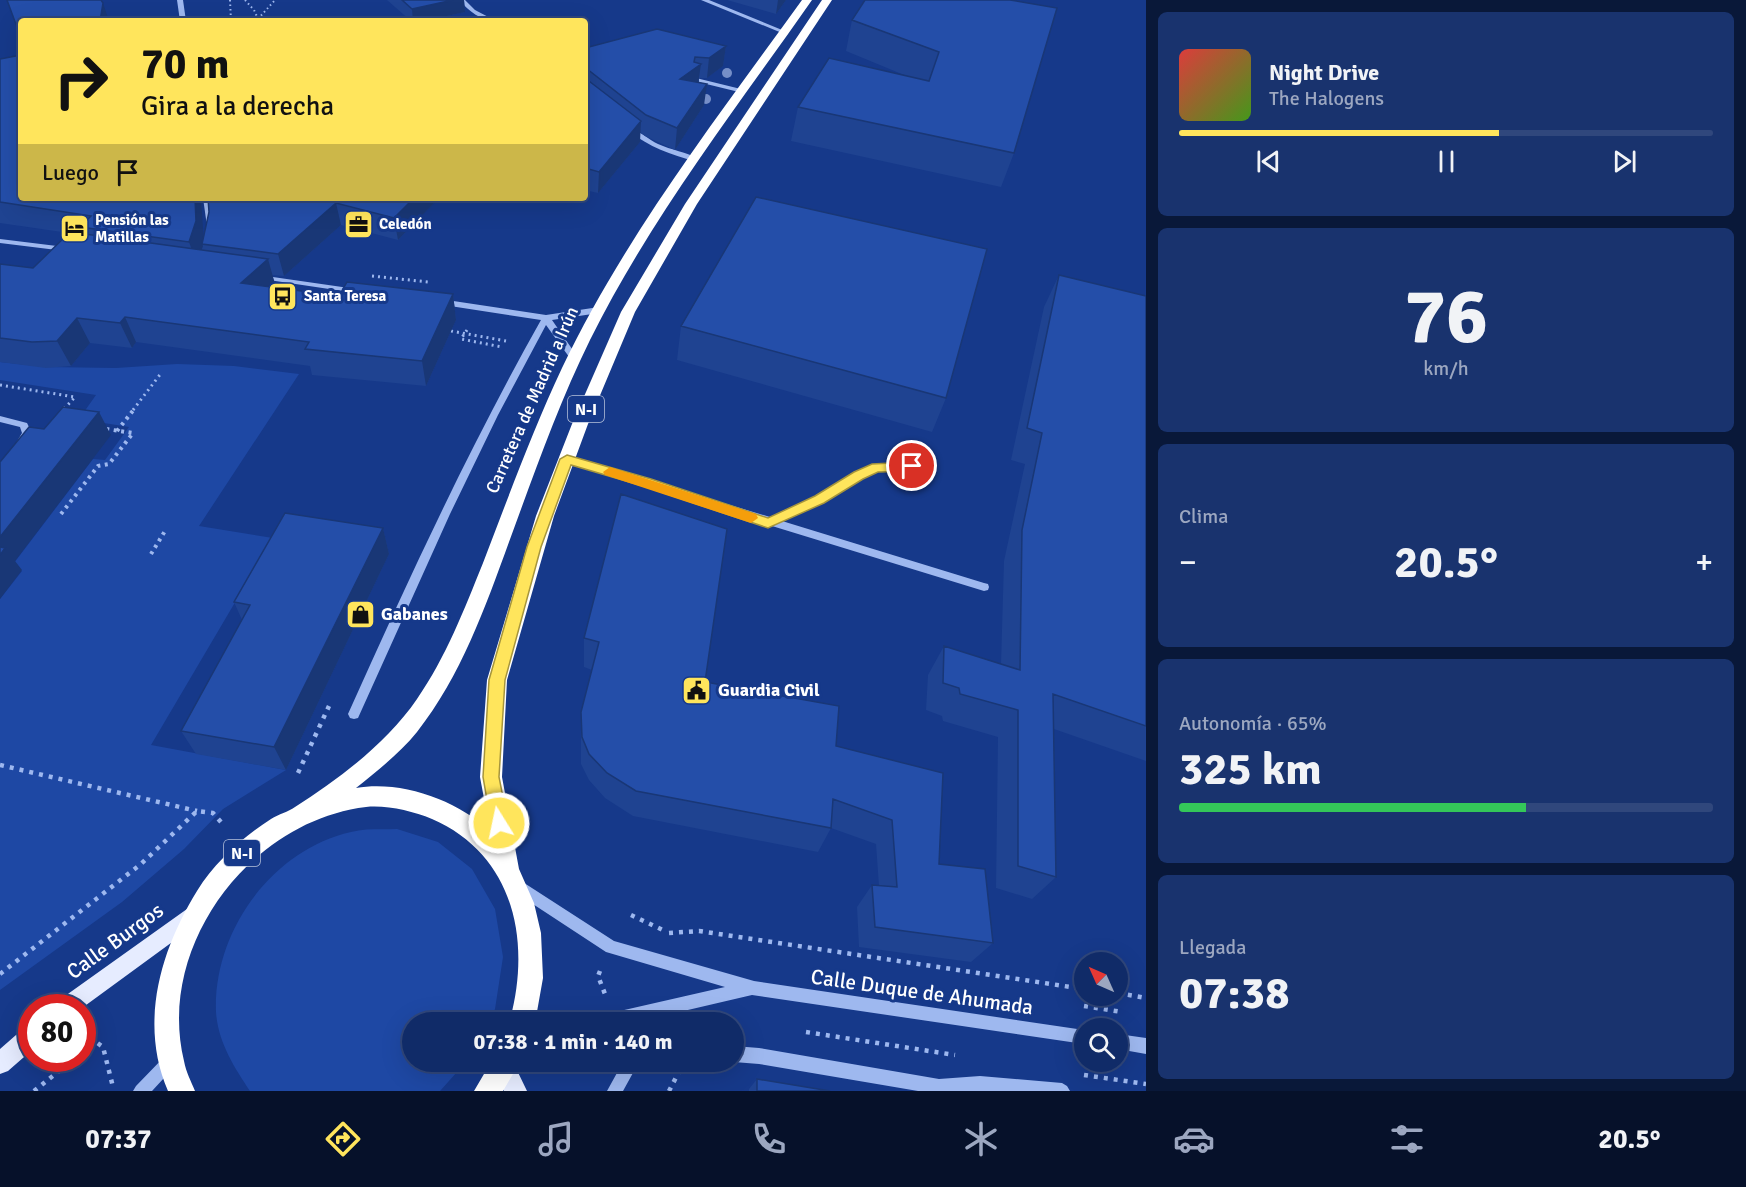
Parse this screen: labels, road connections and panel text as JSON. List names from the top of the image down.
{
  "streets": {
    "highway": ["Carretera de Madrid a Irún", "N-I"],
    "main road": ["Calle Burgos"],
    "street": ["Calle Duque de Ahumada"]
  },
  "crossings": [
    ["Carretera de Madrid a Irún", "N-I"],
    ["N-I", "Calle Burgos"],
    ["N-I", "Calle Duque de Ahumada"]
  ],
  "places": {
    "office": ["Celedón"],
    "hotel": ["Pensión las Matillas"],
    "bus stop": ["Santa Teresa"],
    "shop": ["Gabanes"],
    "public building": ["Guardia Civil"]
  },
  "north": "top left",
  "page": {
    "turn": ["70 m", "Gira a la derecha"],
    "song": ["Night Drive", "The Halogens"],
    "then": "Luego",
    "tile": [
      ["76", "km/h"],
      "Clima",
      ["Autonomía · 65%", "325 km"],
      ["Llegada", "07:38"]
    ],
    "heat": ["−", "20.5°", "+"],
    "limit": "80",
    "trip": "07:38 · 1 min · 140 m",
    "tabs": ["07:37", "20.5°"]
  }
}
